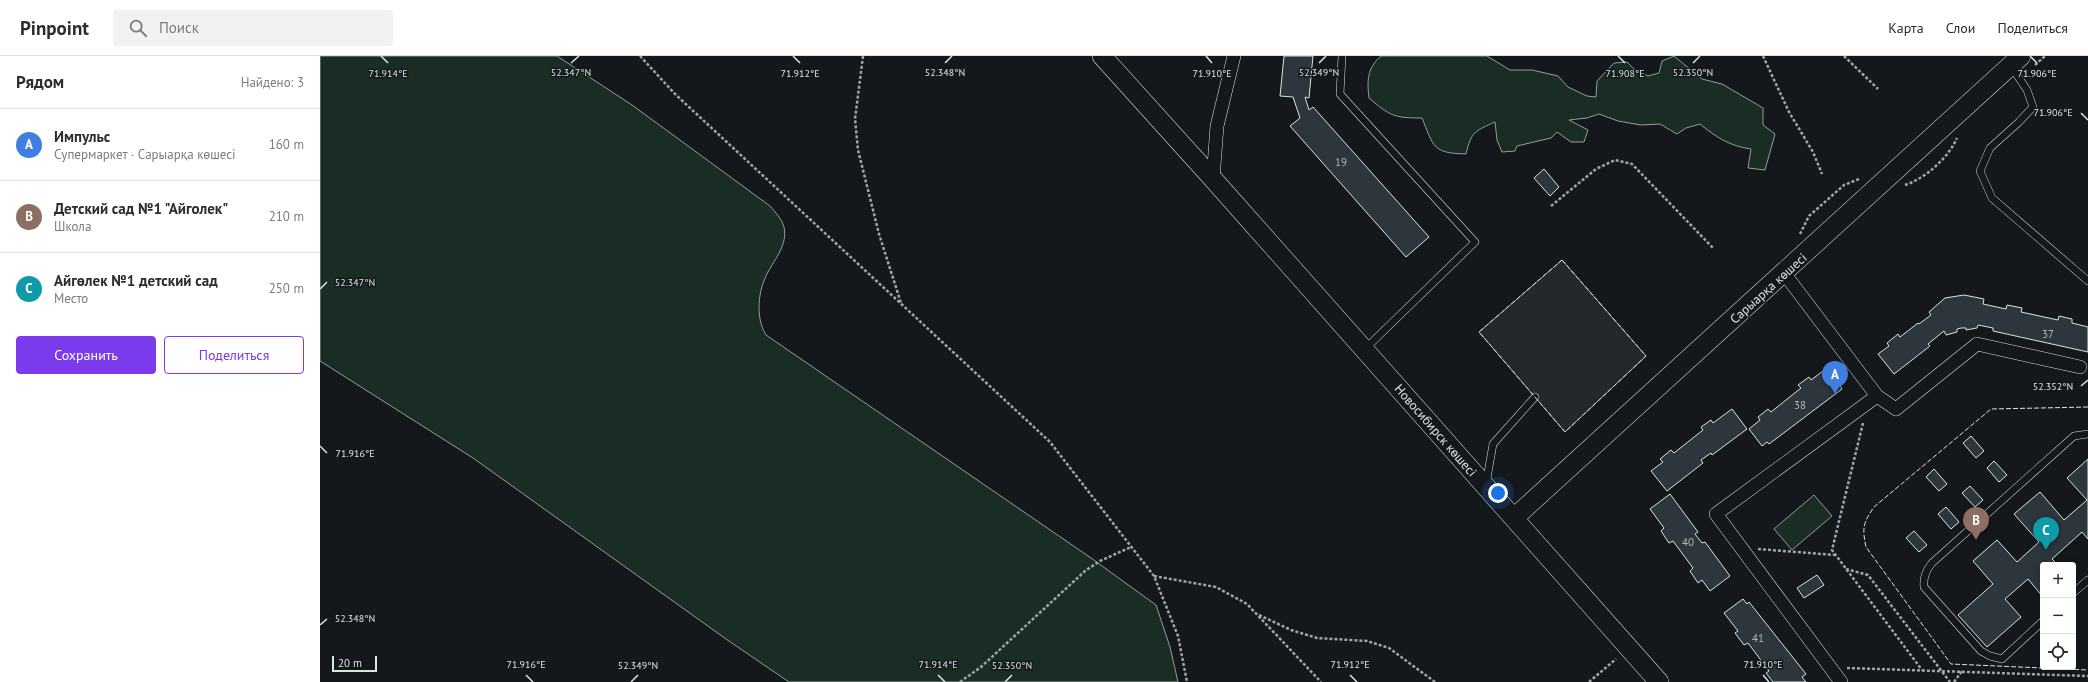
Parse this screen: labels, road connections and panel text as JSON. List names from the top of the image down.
{
  "streets": {
    "main road": ["Сарыарқа көшесі", "Новосибирск көшесі"]
  },
  "crossings": [
    ["Сарыарқа көшесі", "Новосибирск көшесі"]
  ],
  "house_numbers": [
    "19",
    "37",
    "38",
    "40",
    "41"
  ],
  "scale_bar": "20 m",
  "page": {
    "header": "Pinpoint",
    "search": "Поиск",
    "nav": ["Карта", "Слои", "Поделиться"],
    "heading": ["Рядом", "Найдено: 3"],
    "list": [
      {
        "mark": "A",
        "name": "Импульс",
        "note": "Супермаркет · Сарыарқа көшесі",
        "value": "160 m"
      },
      {
        "mark": "B",
        "name": "Детский сад №1 \"Айголек\"",
        "note": "Школа",
        "value": "210 m"
      },
      {
        "mark": "C",
        "name": "Айгөлек №1 детский сад",
        "note": "Место",
        "value": "250 m"
      }
    ],
    "buttons": ["Сохранить", "Поделиться"],
    "pins": ["A", "B", "C"],
    "map_buttons": ["+", "−"],
    "scale": "20 m"
  },
  "coordinates": [
    "52.347°N",
    "52.348°N",
    "52.349°N",
    "52.350°N",
    "71.914°E",
    "71.912°E",
    "71.910°E",
    "71.908°E",
    "71.906°E",
    "52.352°N",
    "71.916°E"
  ]
}
